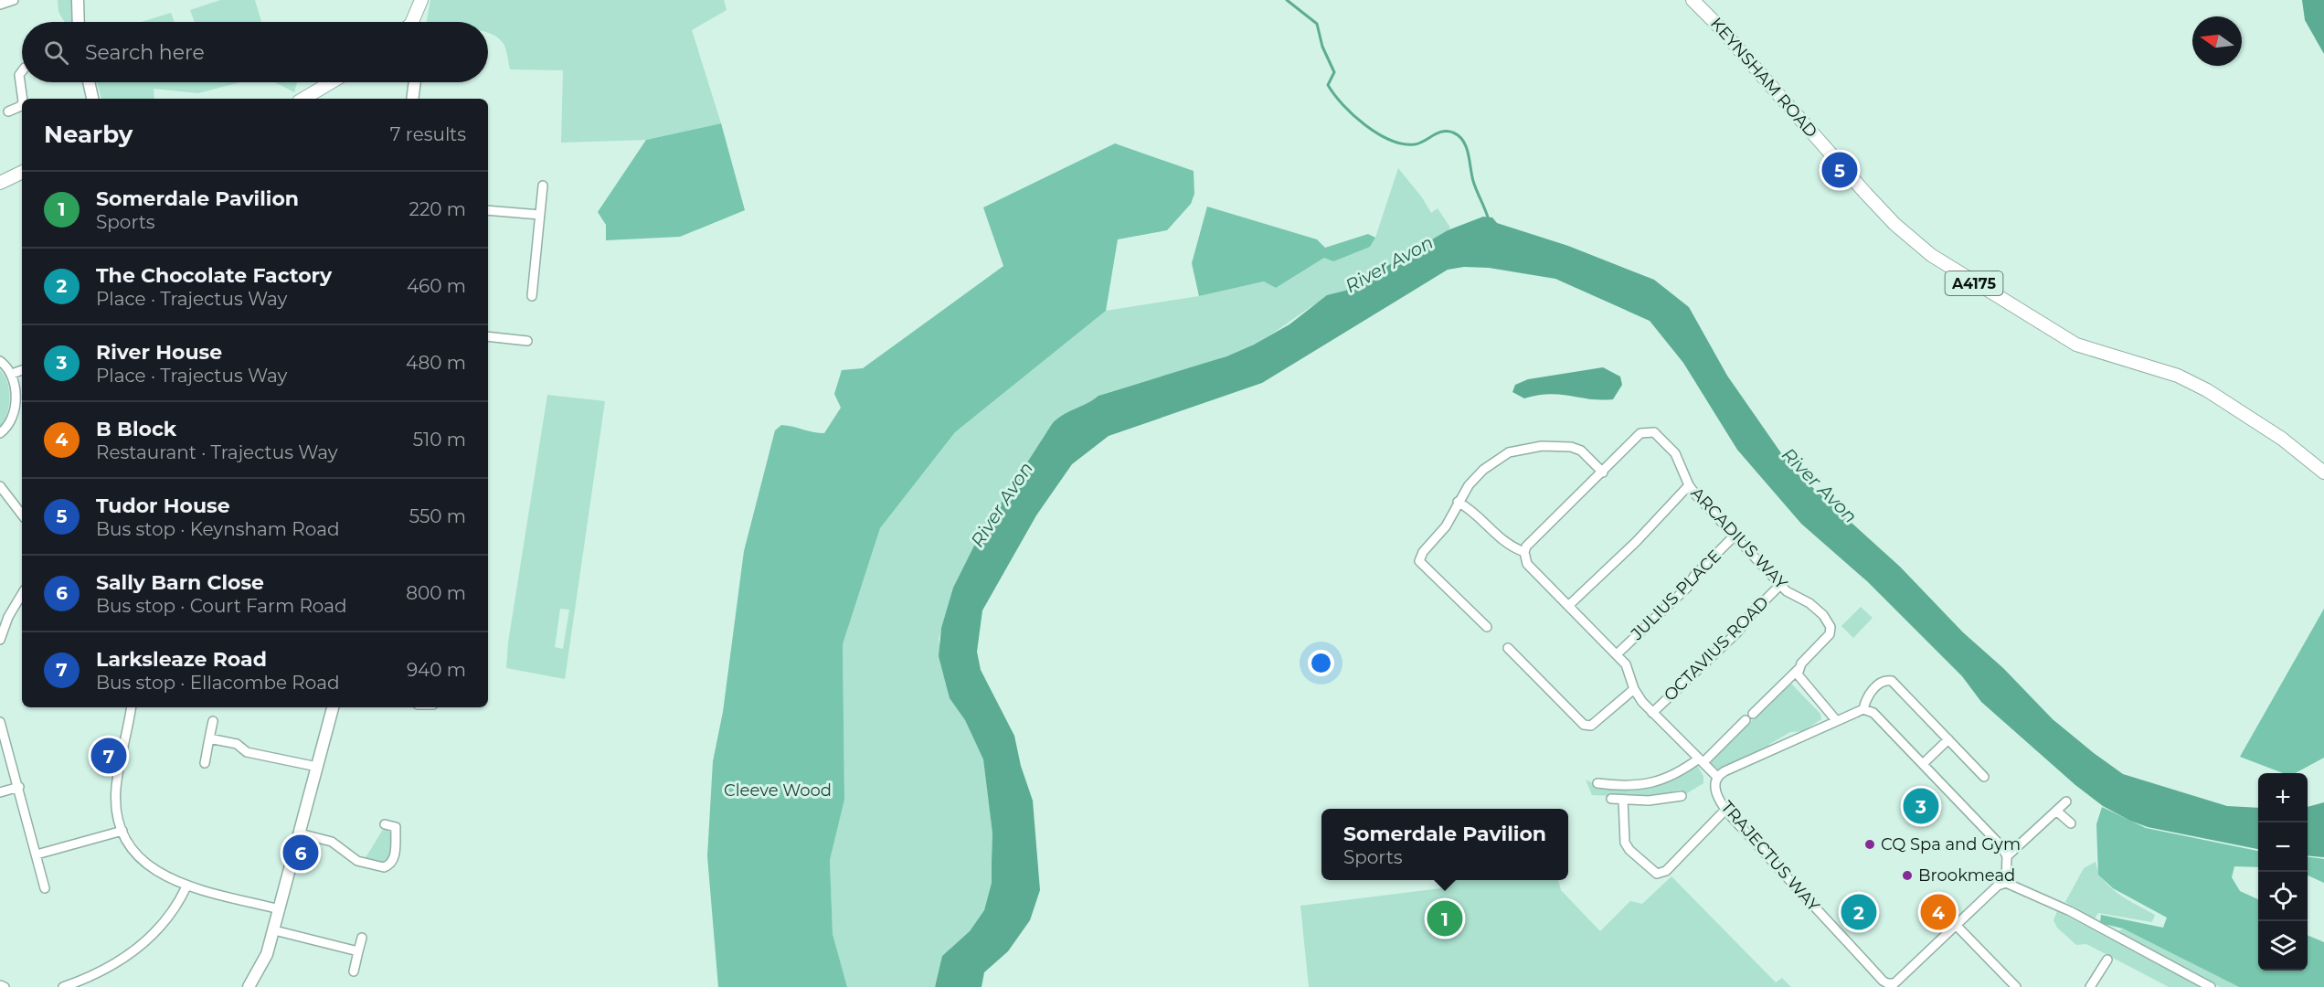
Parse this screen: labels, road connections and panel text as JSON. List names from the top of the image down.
{
  "streets": {
    "main road": ["KEYNSHAM ROAD", "A4175"],
    "street": [
      "ARCADIUS WAY",
      "JULIUS PLACE",
      "OCTAVIUS ROAD",
      "TRAJECTUS WAY"
    ]
  },
  "crossings": [
    ["ARCADIUS WAY", "JULIUS PLACE"],
    ["ARCADIUS WAY", "OCTAVIUS ROAD"]
  ],
  "water": ["River Avon"],
  "parks": ["Cleeve Wood"],
  "places": ["CQ Spa and Gym", "Brookmead"],
  "north": "left",
  "page": {
    "search": "Search here",
    "heading": ["Nearby", "7 results"],
    "pins": [
      "5",
      "7",
      "3",
      "6",
      "2",
      "4",
      "1"
    ],
    "list": [
      {
        "mark": "1",
        "name": "Somerdale Pavilion",
        "note": "Sports",
        "value": "220 m"
      },
      {
        "mark": "2",
        "name": "The Chocolate Factory",
        "note": "Place · Trajectus Way",
        "value": "460 m"
      },
      {
        "mark": "3",
        "name": "River House",
        "note": "Place · Trajectus Way",
        "value": "480 m"
      },
      {
        "mark": "4",
        "name": "B Block",
        "note": "Restaurant · Trajectus Way",
        "value": "510 m"
      },
      {
        "mark": "5",
        "name": "Tudor House",
        "note": "Bus stop · Keynsham Road",
        "value": "550 m"
      },
      {
        "mark": "6",
        "name": "Sally Barn Close",
        "note": "Bus stop · Court Farm Road",
        "value": "800 m"
      },
      {
        "mark": "7",
        "name": "Larksleaze Road",
        "note": "Bus stop · Ellacombe Road",
        "value": "940 m"
      }
    ],
    "map_buttons": ["+", "−"],
    "popup": ["Somerdale Pavilion", "Sports"]
  }
}
